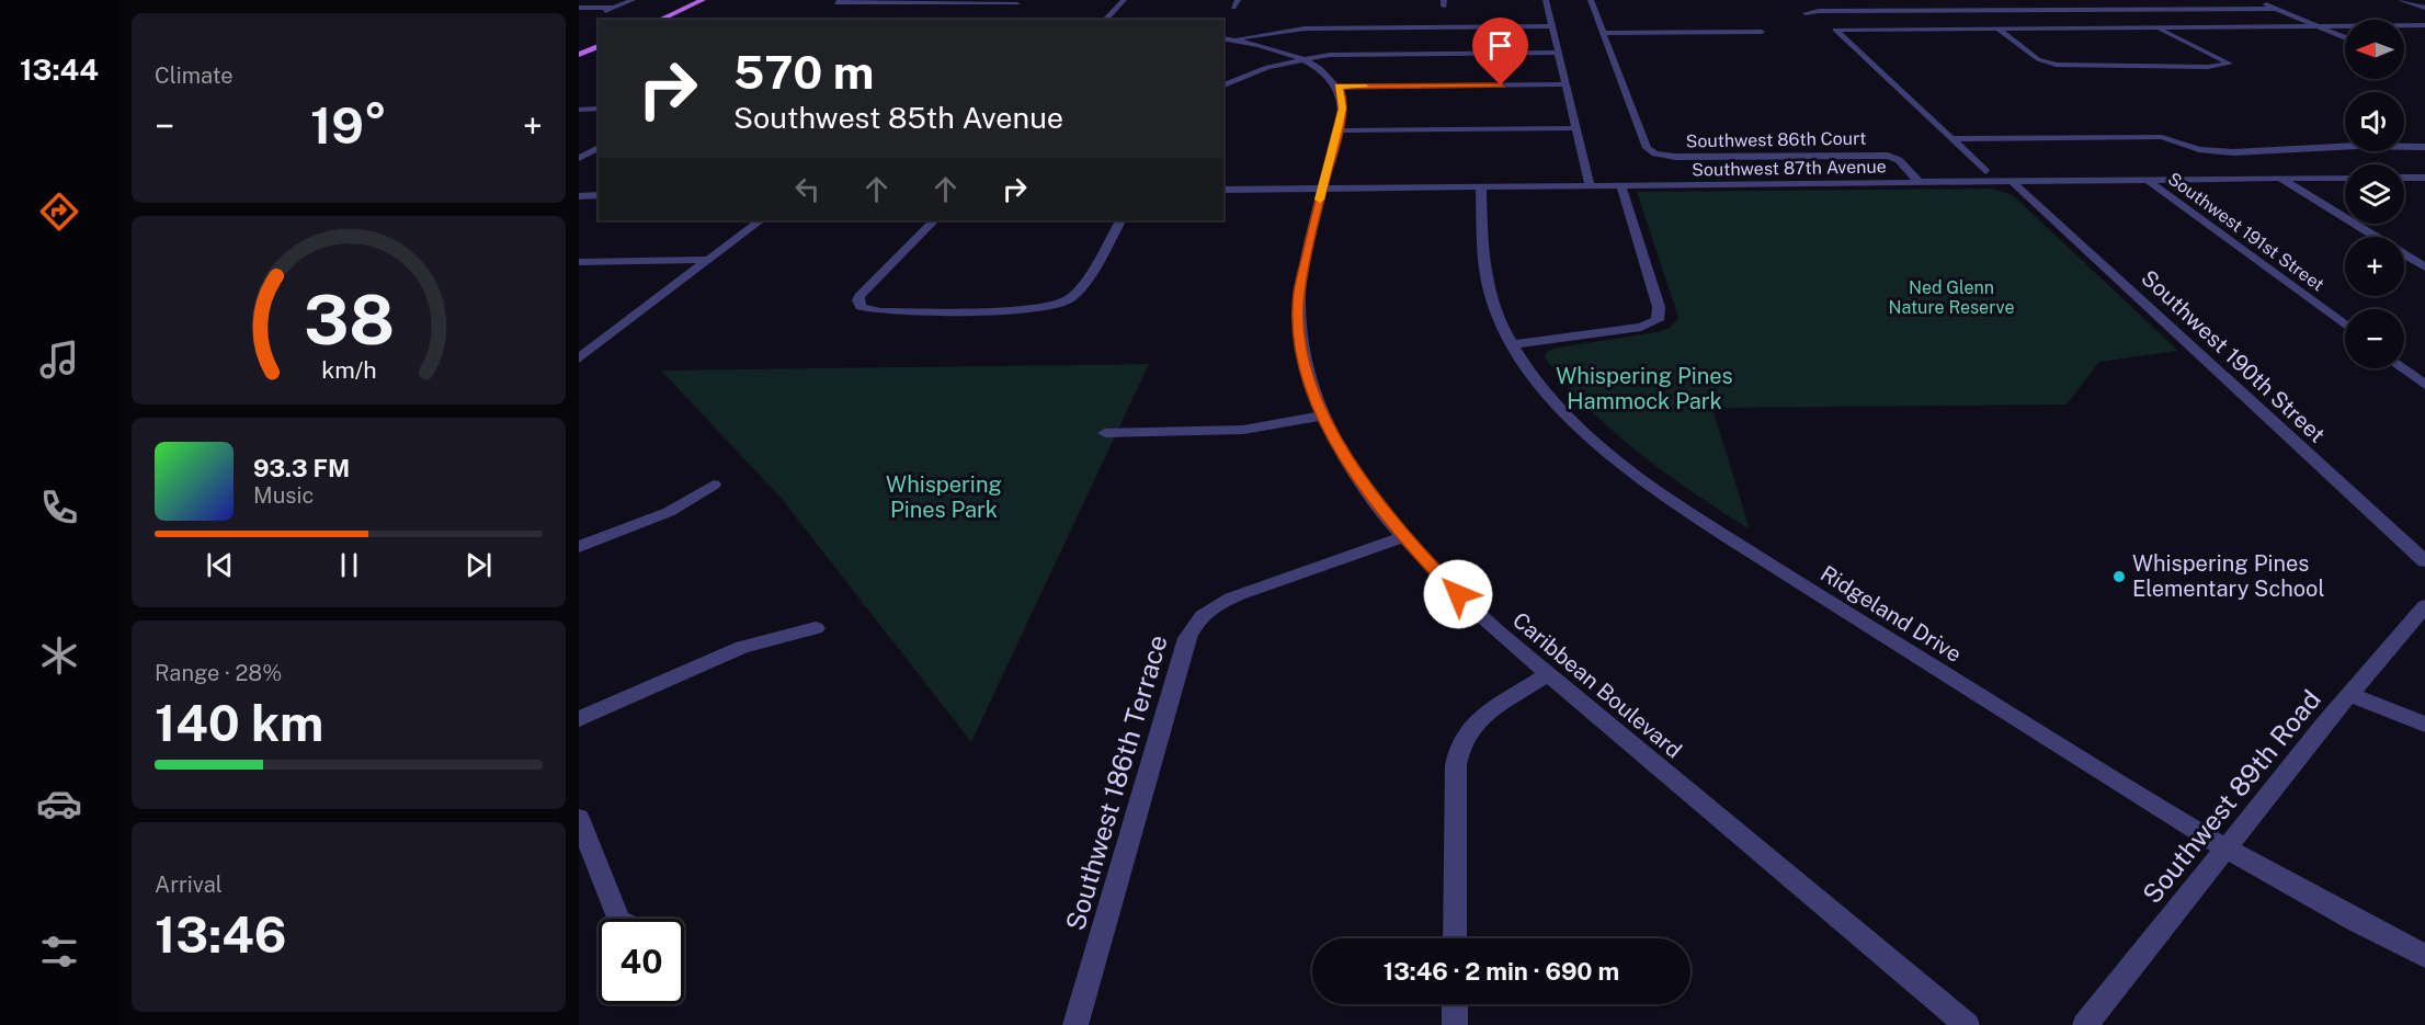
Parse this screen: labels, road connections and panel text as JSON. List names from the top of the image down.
{
  "streets": {
    "street": [
      "Southwest 86th Court",
      "Southwest 87th Avenue",
      "Southwest 191st Street",
      "Southwest 190th Street",
      "Ridgeland Drive",
      "Caribbean Boulevard",
      "Southwest 186th Terrace",
      "Southwest 89th Road"
    ]
  },
  "crossings": [
    ["Southwest 86th Court", "Southwest 87th Avenue"],
    ["Southwest 87th Avenue", "Southwest 191st Street"],
    ["Southwest 87th Avenue", "Southwest 190th Street"],
    ["Southwest 87th Avenue", "Ridgeland Drive"],
    ["Southwest 87th Avenue", "Caribbean Boulevard"],
    ["Ridgeland Drive", "Southwest 89th Road"],
    ["Caribbean Boulevard", "Southwest 186th Terrace"]
  ],
  "parks": ["Ned Glenn Nature Reserve", "Whispering Pines Hammock Park", "Whispering Pines Park"],
  "places": ["Whispering Pines Elementary School"],
  "north": "left",
  "page": {
    "tabs": "13:44",
    "tile": [
      "Climate",
      ["Range · 28%", "140 km"],
      ["Arrival", "13:46"]
    ],
    "map_buttons": ["+", "−"],
    "turn": ["570 m", "Southwest 85th Avenue"],
    "heat": ["−", "19°", "+"],
    "song": ["93.3 FM", "Music"],
    "limit": "40",
    "trip": "13:46 · 2 min · 690 m",
    "gauge": ["38", "km/h"]
  }
}
